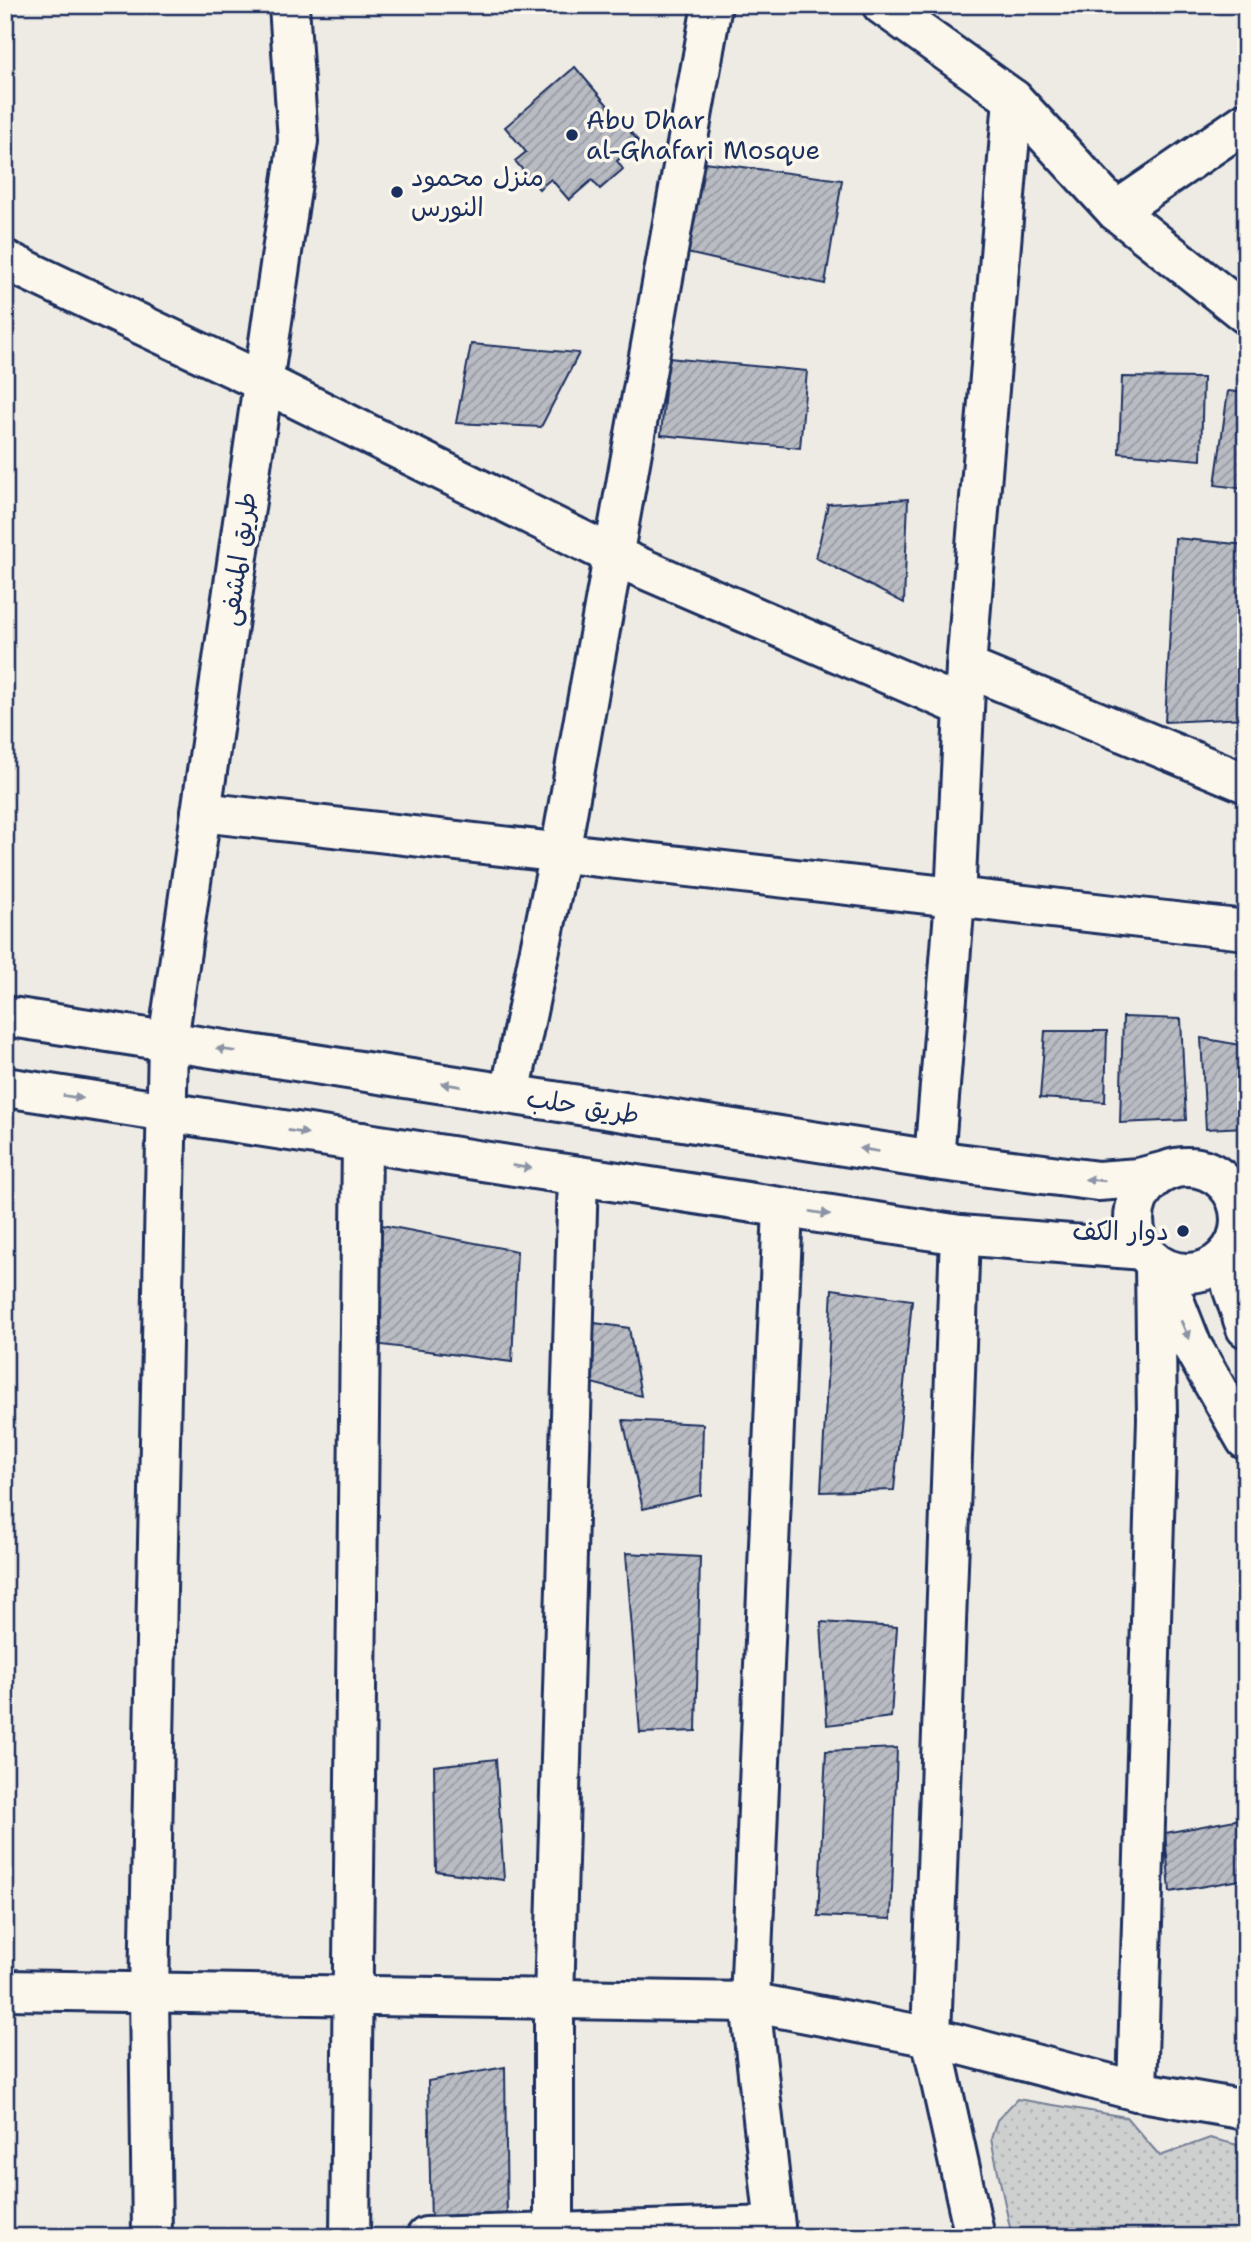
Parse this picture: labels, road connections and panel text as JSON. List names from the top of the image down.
{
  "streets": {
    "street": ["طريق المشفى", "طريق حلب"]
  },
  "crossings": [
    ["طريق المشفى", "طريق حلب"]
  ],
  "places": ["Abu Dhar al-Ghafari Mosque", "منزل محمود النورس", "دوار الكف"]
}
